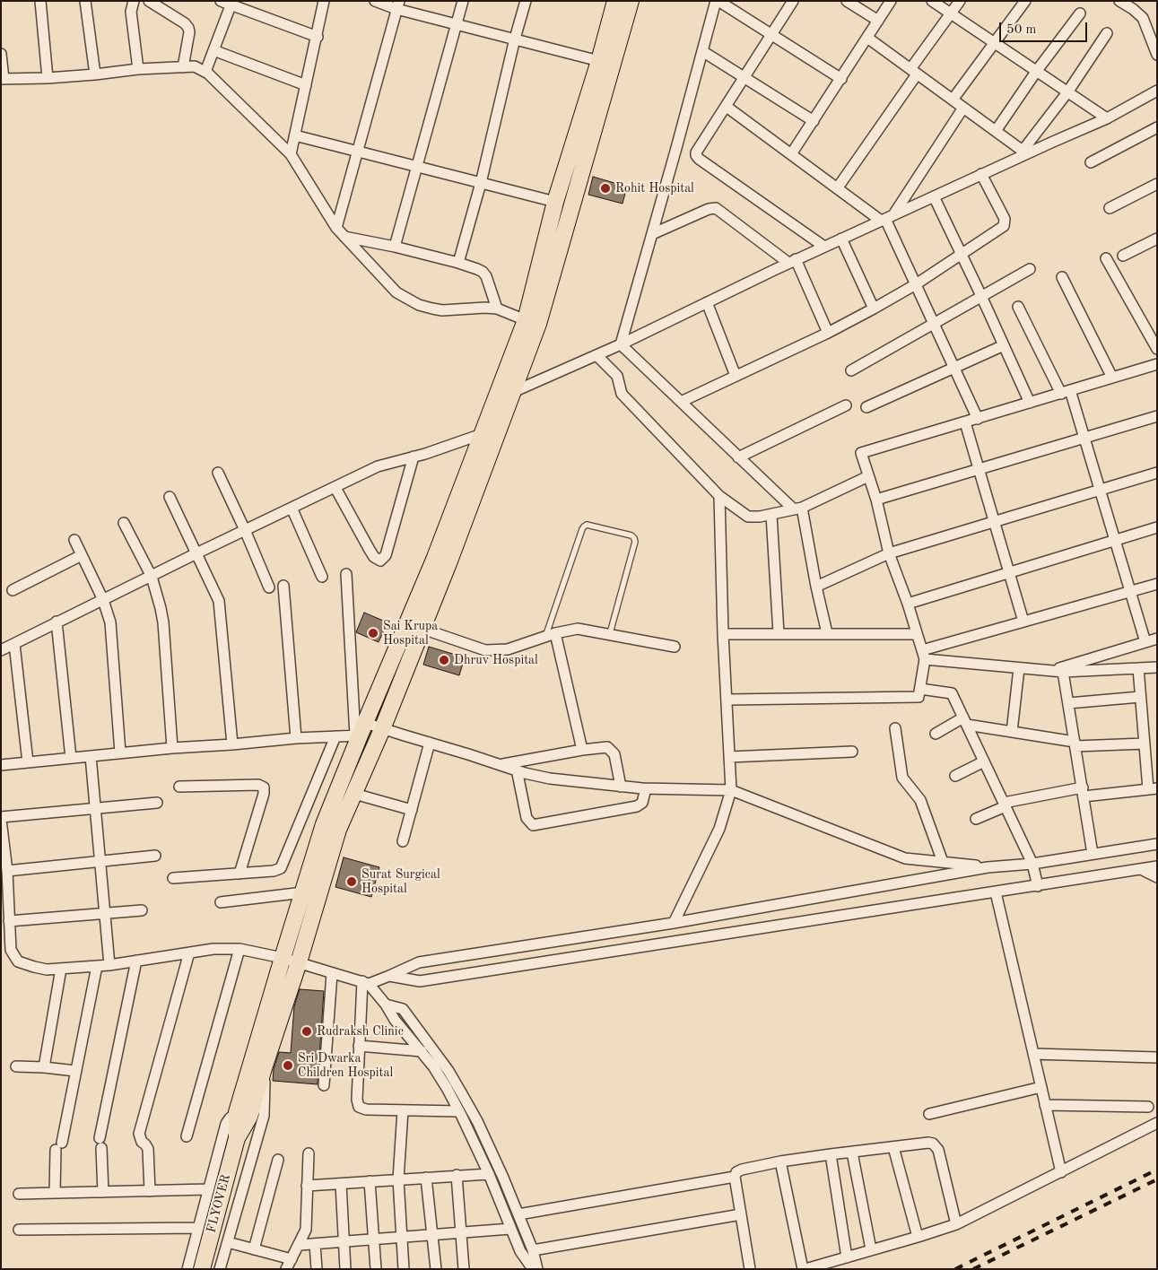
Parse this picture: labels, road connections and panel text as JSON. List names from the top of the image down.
{
  "streets": {
    "main road": ["FLYOVER"]
  },
  "places": [
    "Rohit Hospital",
    "Sai Krupa Hospital",
    "Dhruv Hospital",
    "Surat Surgical Hospital",
    "Rudraksh Clinic",
    "Sri Dwarka Children Hospital"
  ],
  "scale_bar": "50 m"
}
